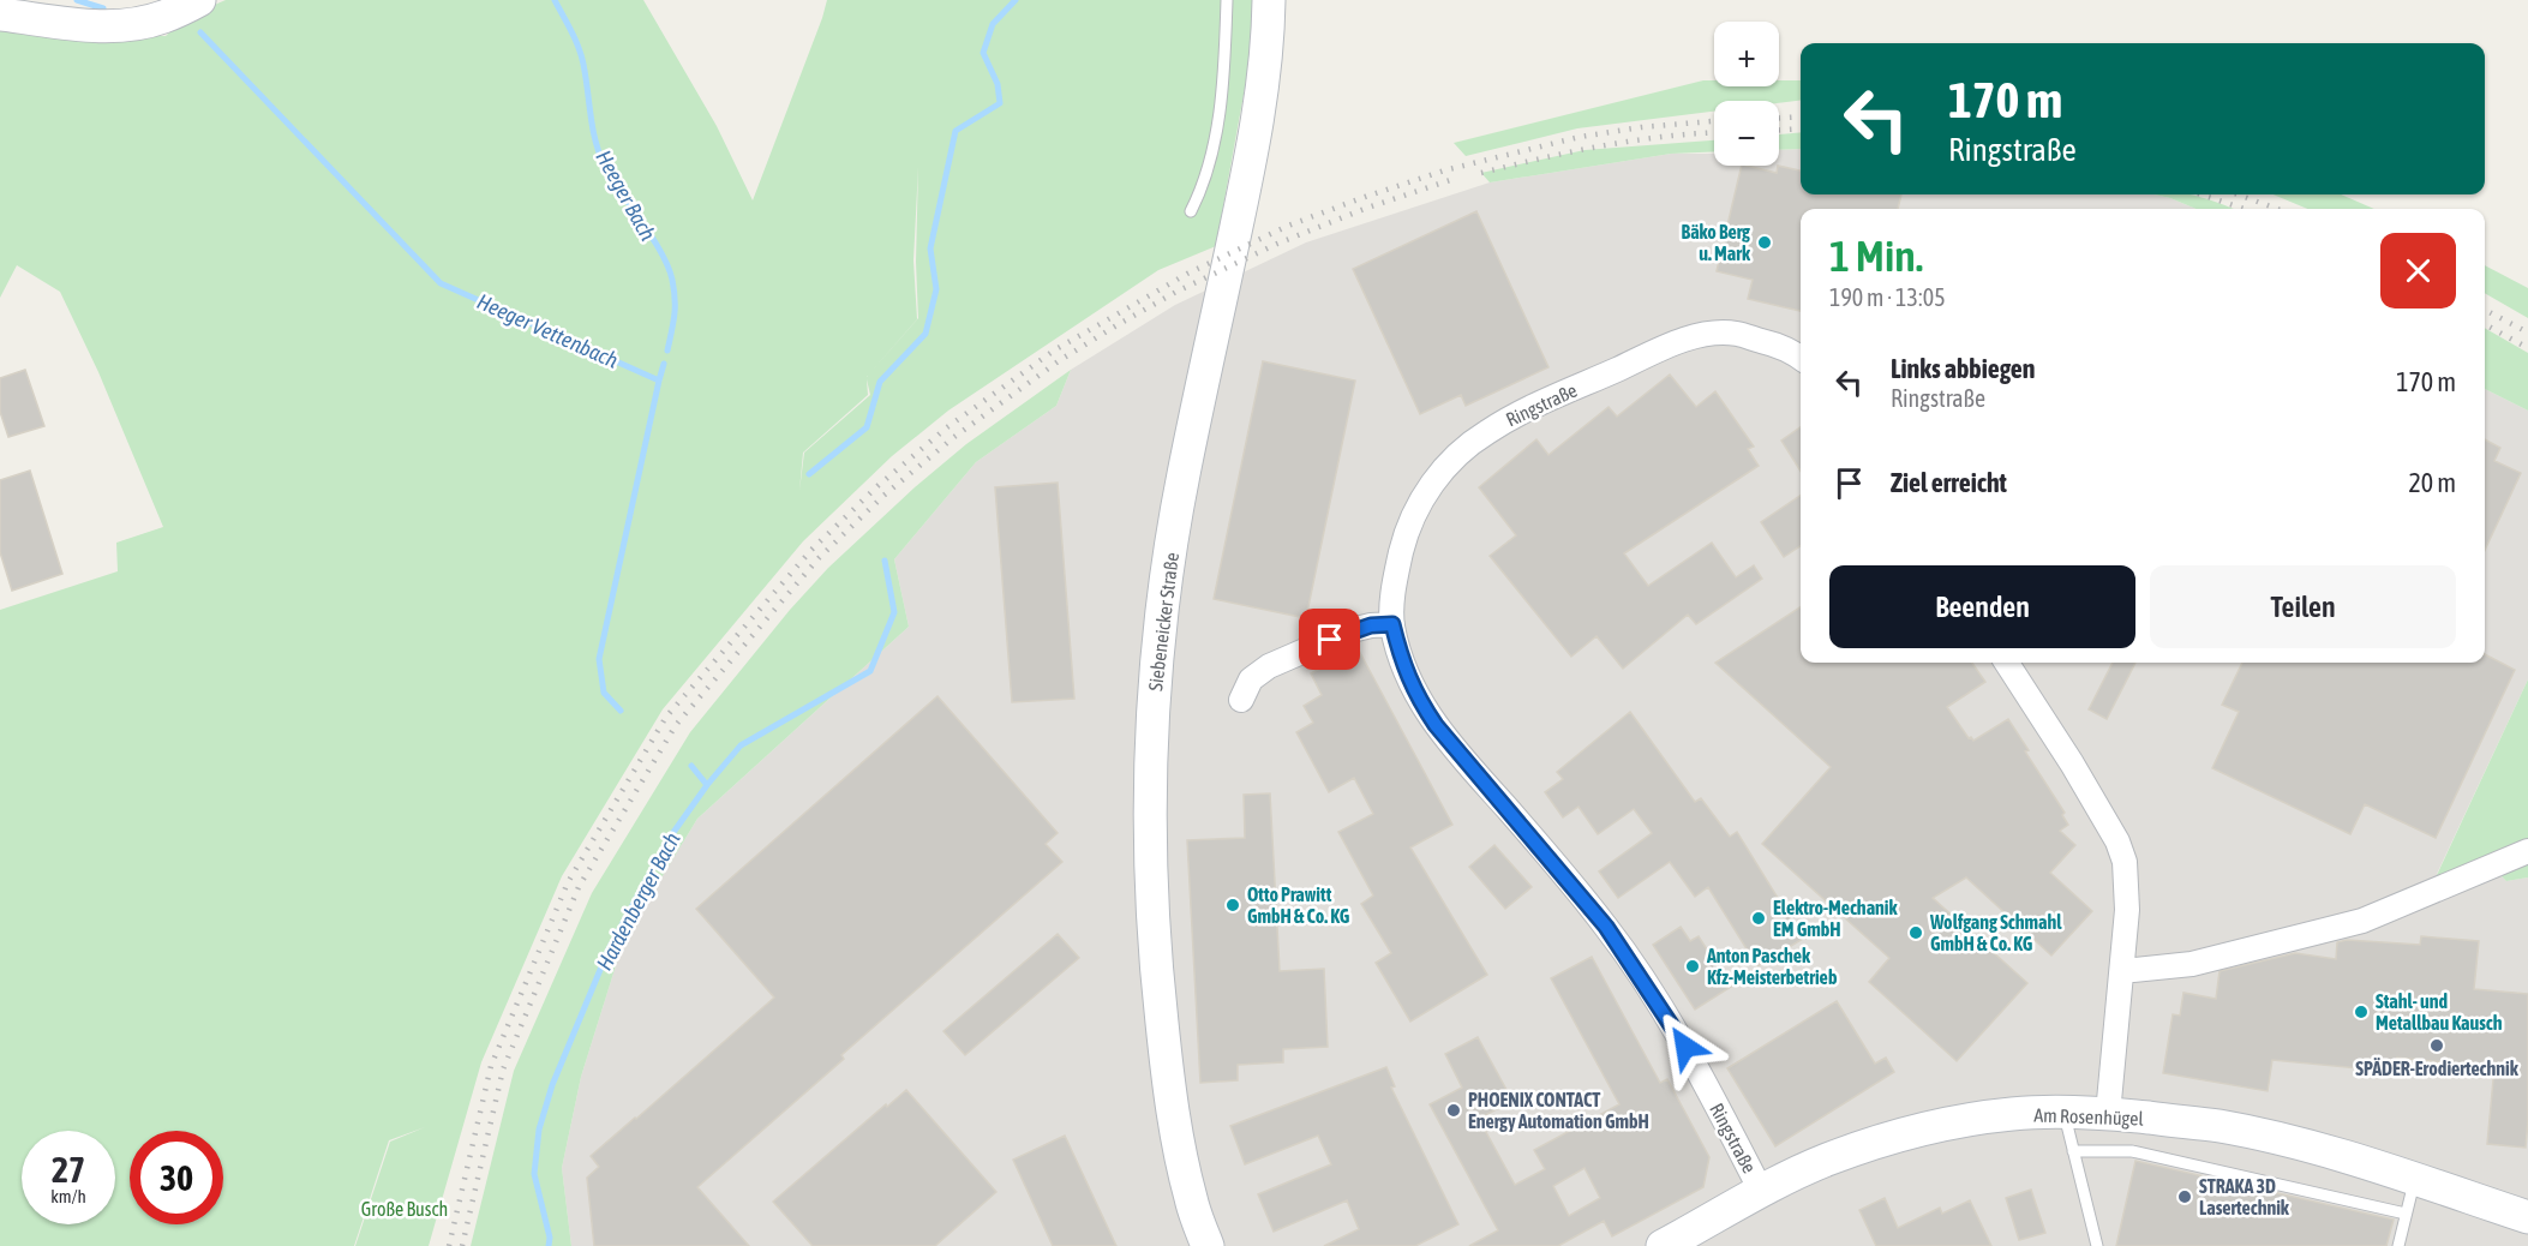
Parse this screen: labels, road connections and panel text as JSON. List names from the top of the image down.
{
  "streets": {
    "main road": ["Siebeneicker Straße", "Am Rosenhügel"],
    "street": ["Ringstraße"]
  },
  "crossings": [
    ["Ringstraße", "Am Rosenhügel"]
  ],
  "water": ["Heeger Bach", "Heeger Vettenbach", "Hardenberger Bach"],
  "parks": ["Große Busch"],
  "places": [
    "Bäko Berg u. Mark",
    "Otto Prawitt GmbH & Co. KG",
    "Elektro-Mechanik EM GmbH",
    "Wolfgang Schmahl GmbH & Co. KG",
    "Anton Paschek Kfz-Meisterbetrieb",
    "Stahl- und Metallbau Kausch",
    "SPÄDER-Erodiertechnik",
    "PHOENIX CONTACT Energy Automation GmbH",
    "STRAKA 3D Lasertechnik"
  ],
  "page": {
    "map_buttons": ["+", "−"],
    "turn": ["170 m", "Ringstraße"],
    "heading": ["1 Min.", "190 m · 13:05"],
    "list": [
      {
        "name": "Links abbiegen",
        "note": "Ringstraße",
        "value": "170 m"
      },
      {
        "name": "Ziel erreicht",
        "value": "20 m"
      }
    ],
    "buttons": ["Beenden", "Teilen"],
    "speed": "27 km/h",
    "limit": "30"
  }
}
